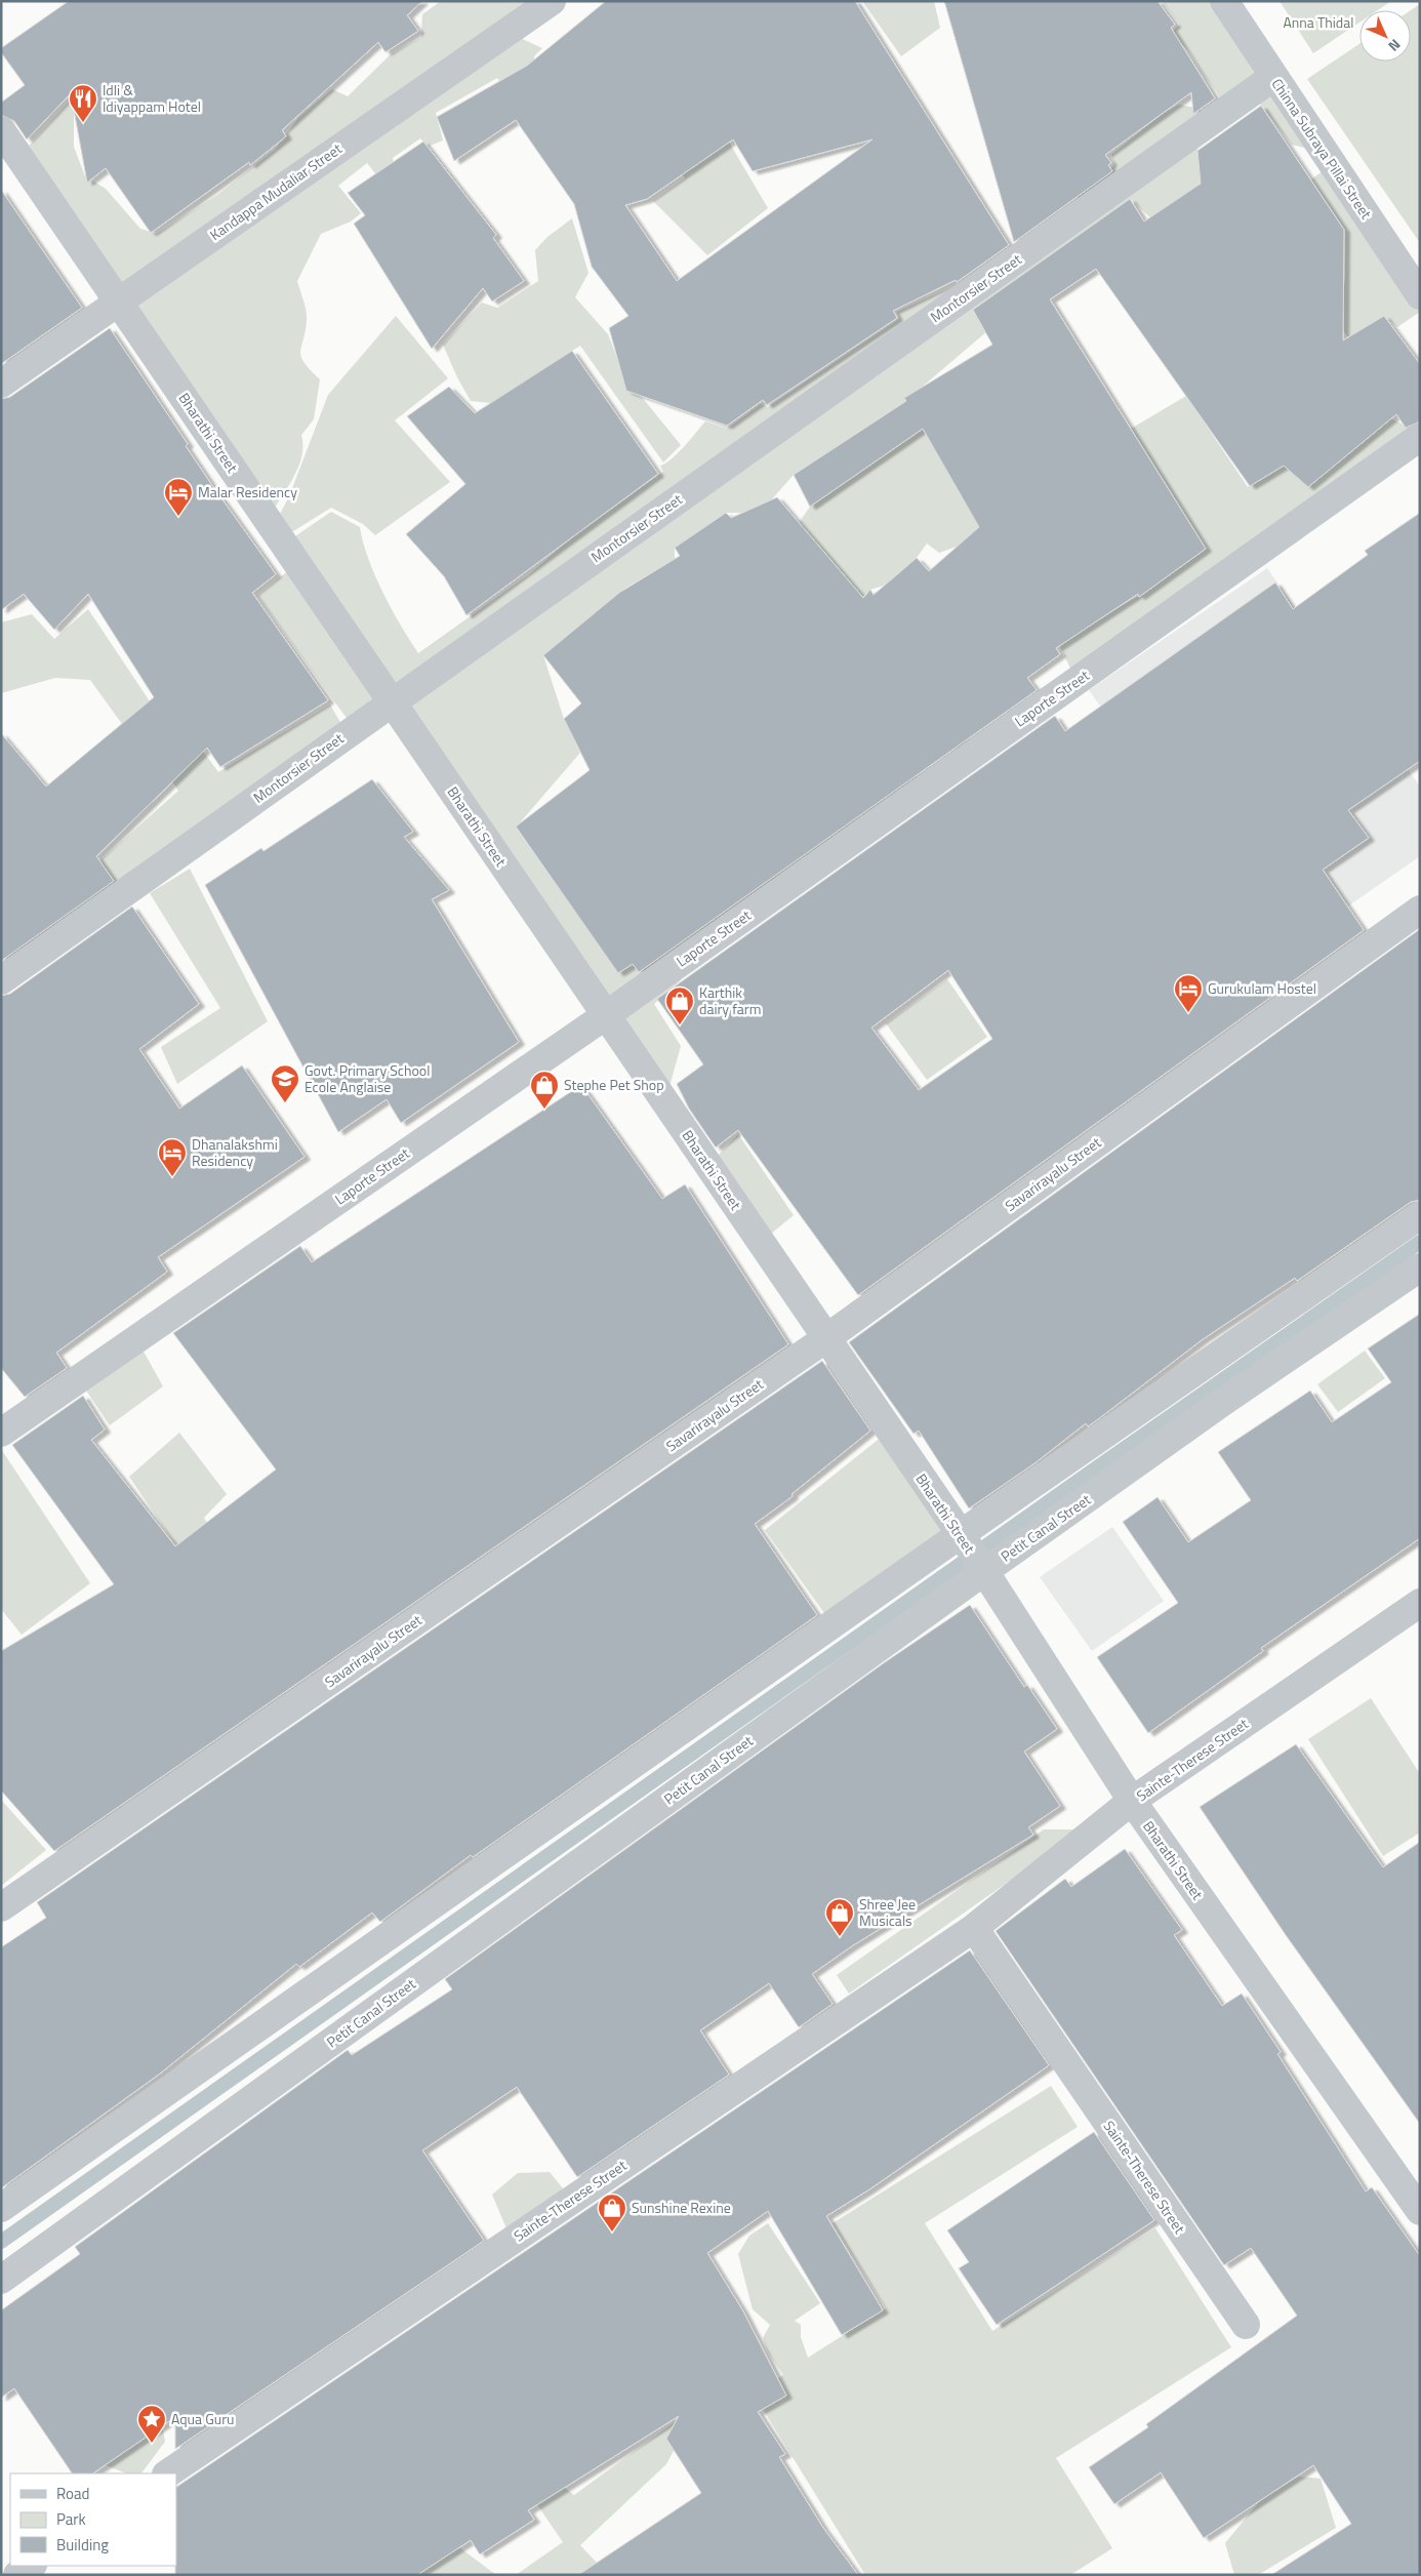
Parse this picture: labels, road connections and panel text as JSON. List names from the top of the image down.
{
  "streets": {
    "street": [
      "Chinna Subraya Pillai Street",
      "Kandappa Mudaliar Street",
      "Montorsier Street",
      "Bharathi Street",
      "Laporte Street",
      "Savarirayalu Street",
      "Petit Canal Street",
      "Sainte-Therese Street"
    ]
  },
  "crossings": [
    ["Chinna Subraya Pillai Street", "Montorsier Street"],
    ["Kandappa Mudaliar Street", "Bharathi Street"],
    ["Montorsier Street", "Bharathi Street"],
    ["Bharathi Street", "Laporte Street"],
    ["Bharathi Street", "Savarirayalu Street"],
    ["Bharathi Street", "Petit Canal Street"],
    ["Bharathi Street", "Sainte-Therese Street"]
  ],
  "parks": ["Anna Thidal"],
  "places": {
    "restaurant": ["Idli & Idiyappam Hotel"],
    "hotel": ["Malar Residency", "Gurukulam Hostel", "Dhanalakshmi Residency"],
    "shop": [
      "Karthik dairy farm",
      "Stephe Pet Shop",
      "Shree Jee Musicals",
      "Sunshine Rexine"
    ],
    "school or university": ["Govt. Primary School Ecole Anglaise"],
    "place": ["Aqua Guru"]
  },
  "legend": ["Road", "Park", "Building"],
  "north": "bottom right"
}
